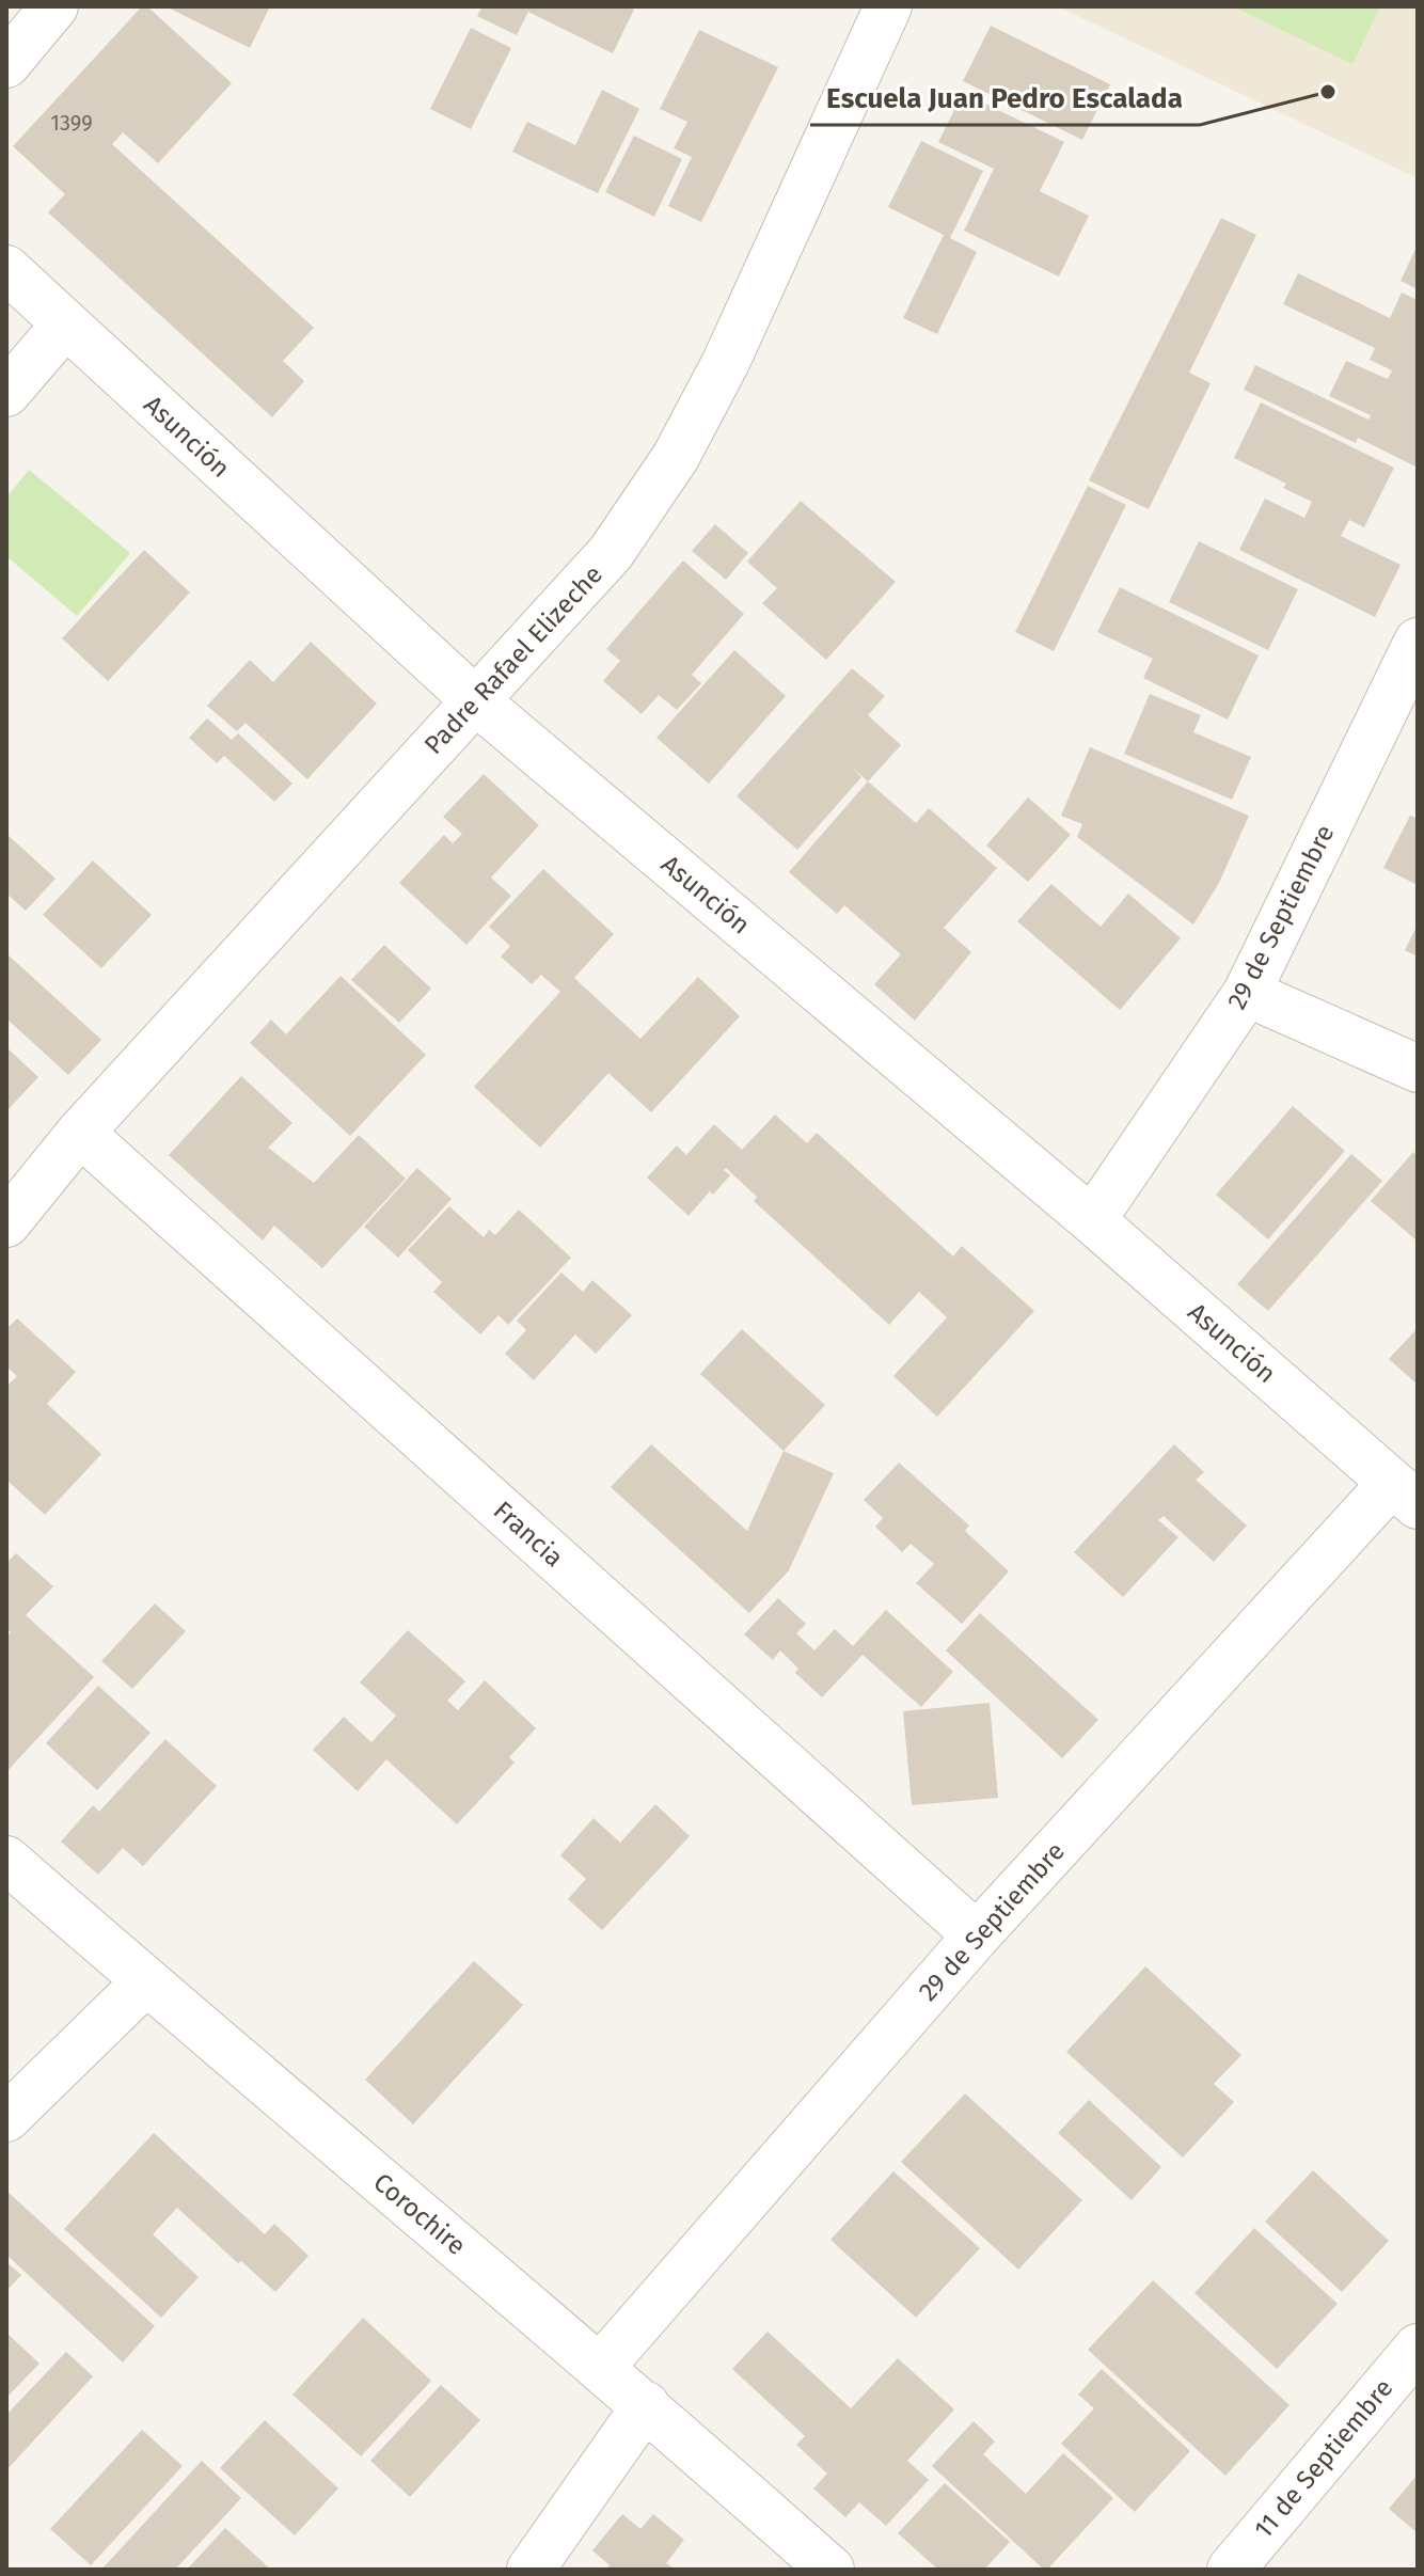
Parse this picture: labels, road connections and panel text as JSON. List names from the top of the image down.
{
  "streets": {
    "street": [
      "Asunción",
      "Padre Rafael Elizeche",
      "29 de Septiembre",
      "Francia",
      "Corochire",
      "11 de Septiembre"
    ]
  },
  "crossings": [
    ["Asunción", "Padre Rafael Elizeche"],
    ["Asunción", "29 de Septiembre"],
    ["Padre Rafael Elizeche", "Francia"],
    ["29 de Septiembre", "Francia"],
    ["29 de Septiembre", "Corochire"]
  ],
  "places": ["Escuela Juan Pedro Escalada"],
  "house_numbers": ["1399"]
}
